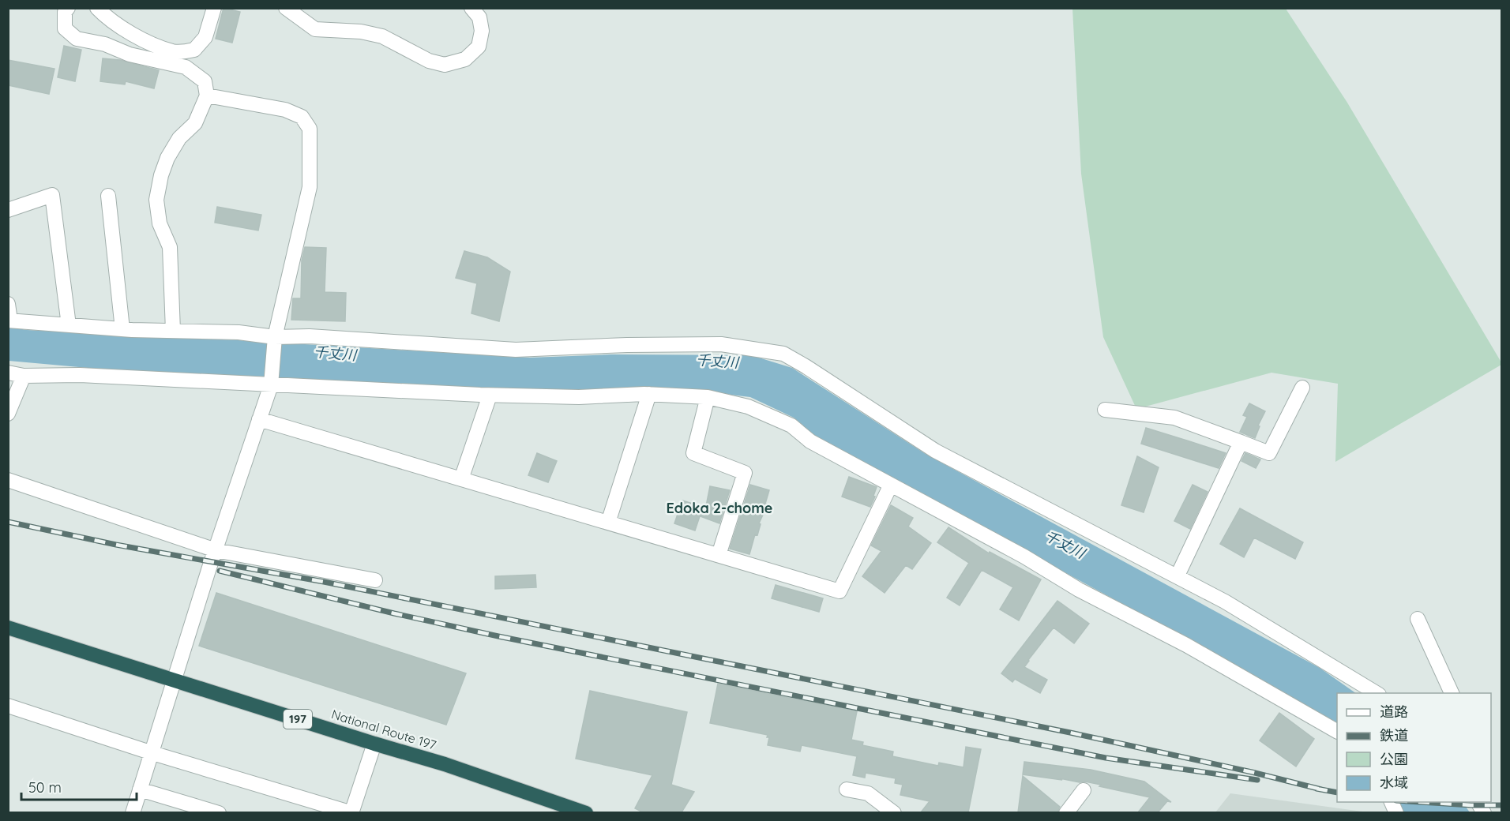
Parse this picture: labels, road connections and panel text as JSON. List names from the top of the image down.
{
  "streets": {
    "highway": ["197", "National Route 197"]
  },
  "districts": ["Edoka 2-chome"],
  "water": ["千丈川"],
  "legend": [
    "道路",
    "鉄道",
    "公園",
    "水域"
  ],
  "scale_bar": "50 m"
}
